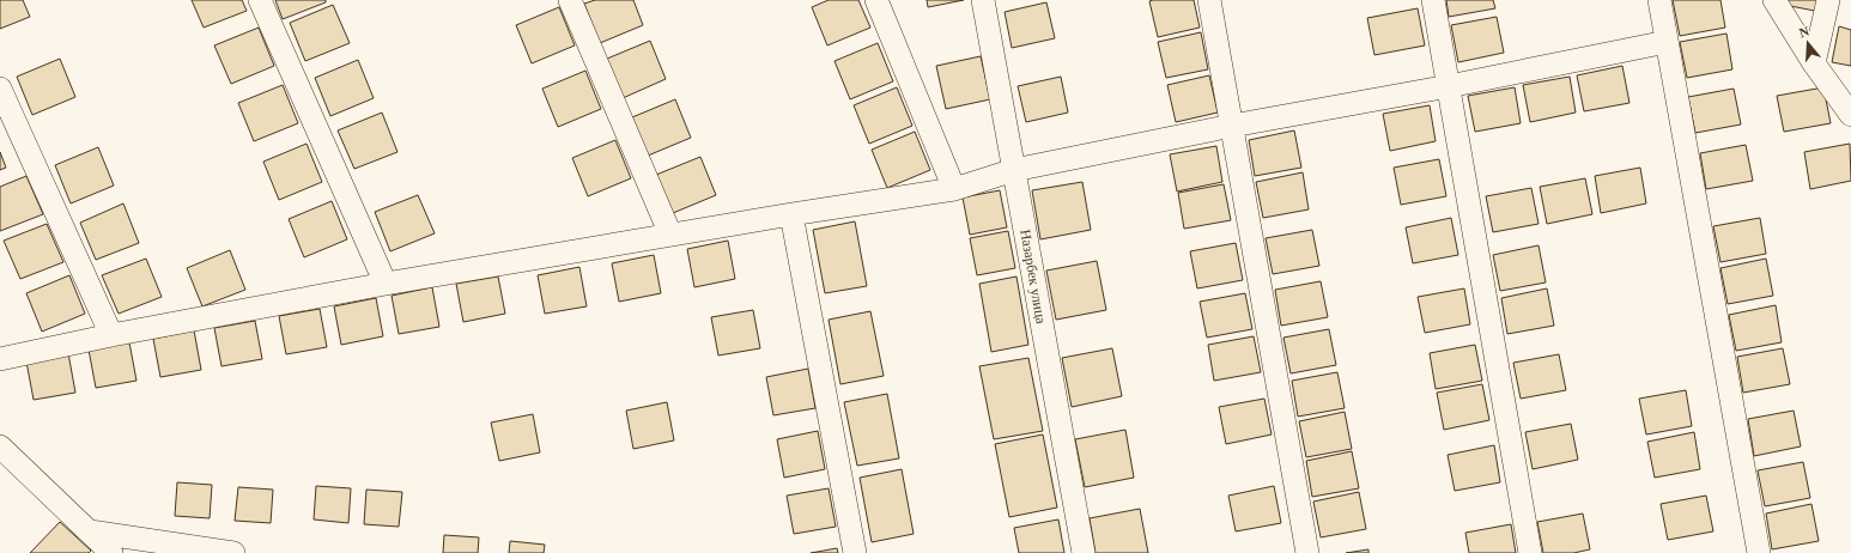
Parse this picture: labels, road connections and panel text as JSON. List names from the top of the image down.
{
  "streets": {
    "street": ["Назарбек улица"]
  },
  "north": "top"
}
